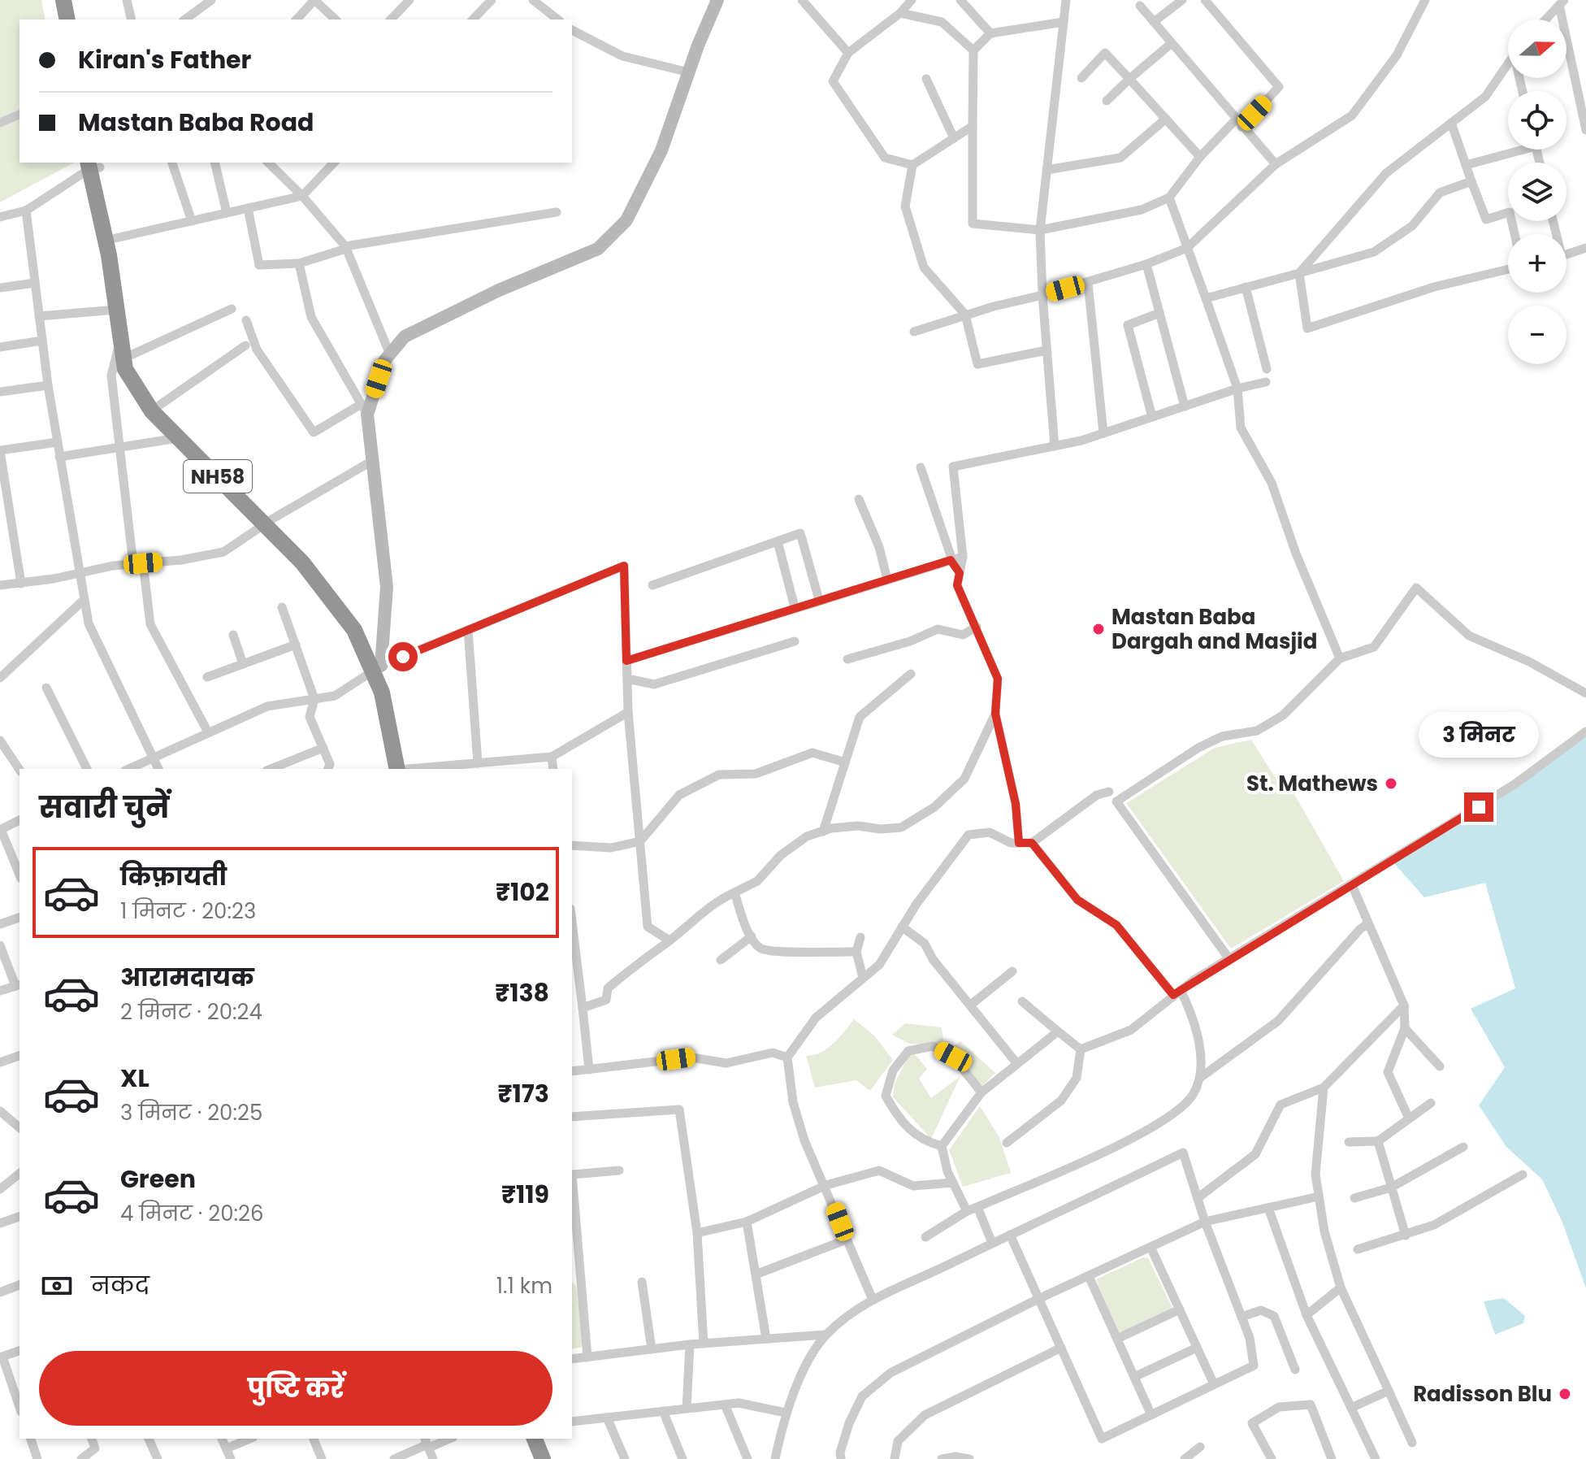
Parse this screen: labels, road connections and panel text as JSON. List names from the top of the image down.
{
  "streets": {
    "highway": ["NH58"]
  },
  "places": ["Mastan Baba Dargah and Masjid", "St. Mathews", "Radisson Blu"],
  "north": "right",
  "page": {
    "map_buttons": ["+", "−"],
    "banner": ["Kiran's Father", "Mastan Baba Road"],
    "bubble": "3 मिनट",
    "heading": "सवारी चुनें",
    "list": [
      {
        "name": "किफ़ायती",
        "note": "1 मिनट · 20:23",
        "value": "₹102"
      },
      {
        "name": "आरामदायक",
        "note": "2 मिनट · 20:24",
        "value": "₹138"
      },
      {
        "name": "XL",
        "note": "3 मिनट · 20:25",
        "value": "₹173"
      },
      {
        "name": "Green",
        "note": "4 मिनट · 20:26",
        "value": "₹119"
      }
    ],
    "pay": ["नकद", "1.1 km"],
    "buttons": "पुष्टि करें"
  }
}
